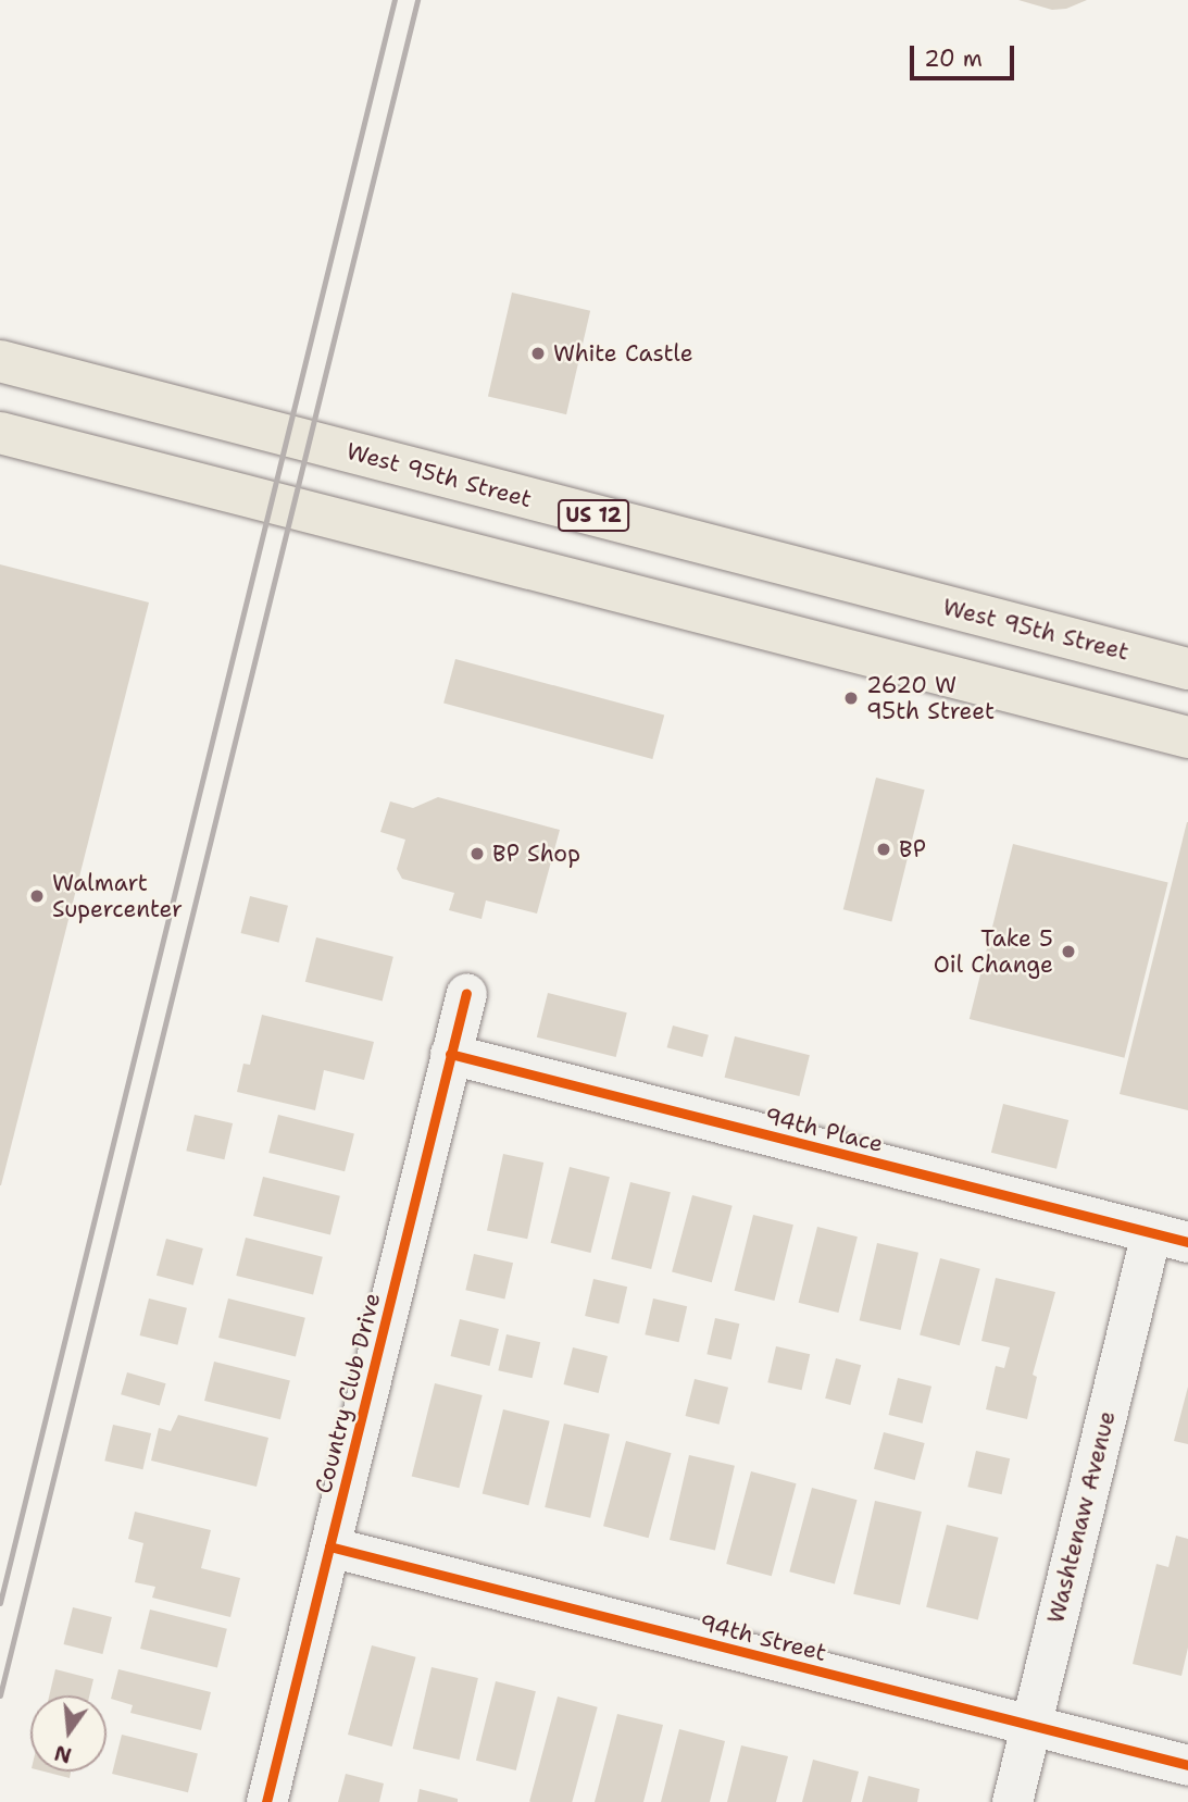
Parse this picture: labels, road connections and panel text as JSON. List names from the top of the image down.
{
  "streets": {
    "main road": ["West 95th Street", "US 12"],
    "street": [
      "94th Place",
      "Country Club Drive",
      "Washtenaw Avenue",
      "94th Street"
    ]
  },
  "crossings": [
    ["94th Place", "Country Club Drive"],
    ["94th Place", "Washtenaw Avenue"],
    ["Country Club Drive", "94th Street"],
    ["Washtenaw Avenue", "94th Street"]
  ],
  "places": [
    "White Castle",
    "2620 W 95th Street",
    "BP",
    "BP Shop",
    "Walmart Supercenter",
    "Take 5 Oil Change"
  ],
  "scale_bar": "20 m",
  "north": "bottom"
}
